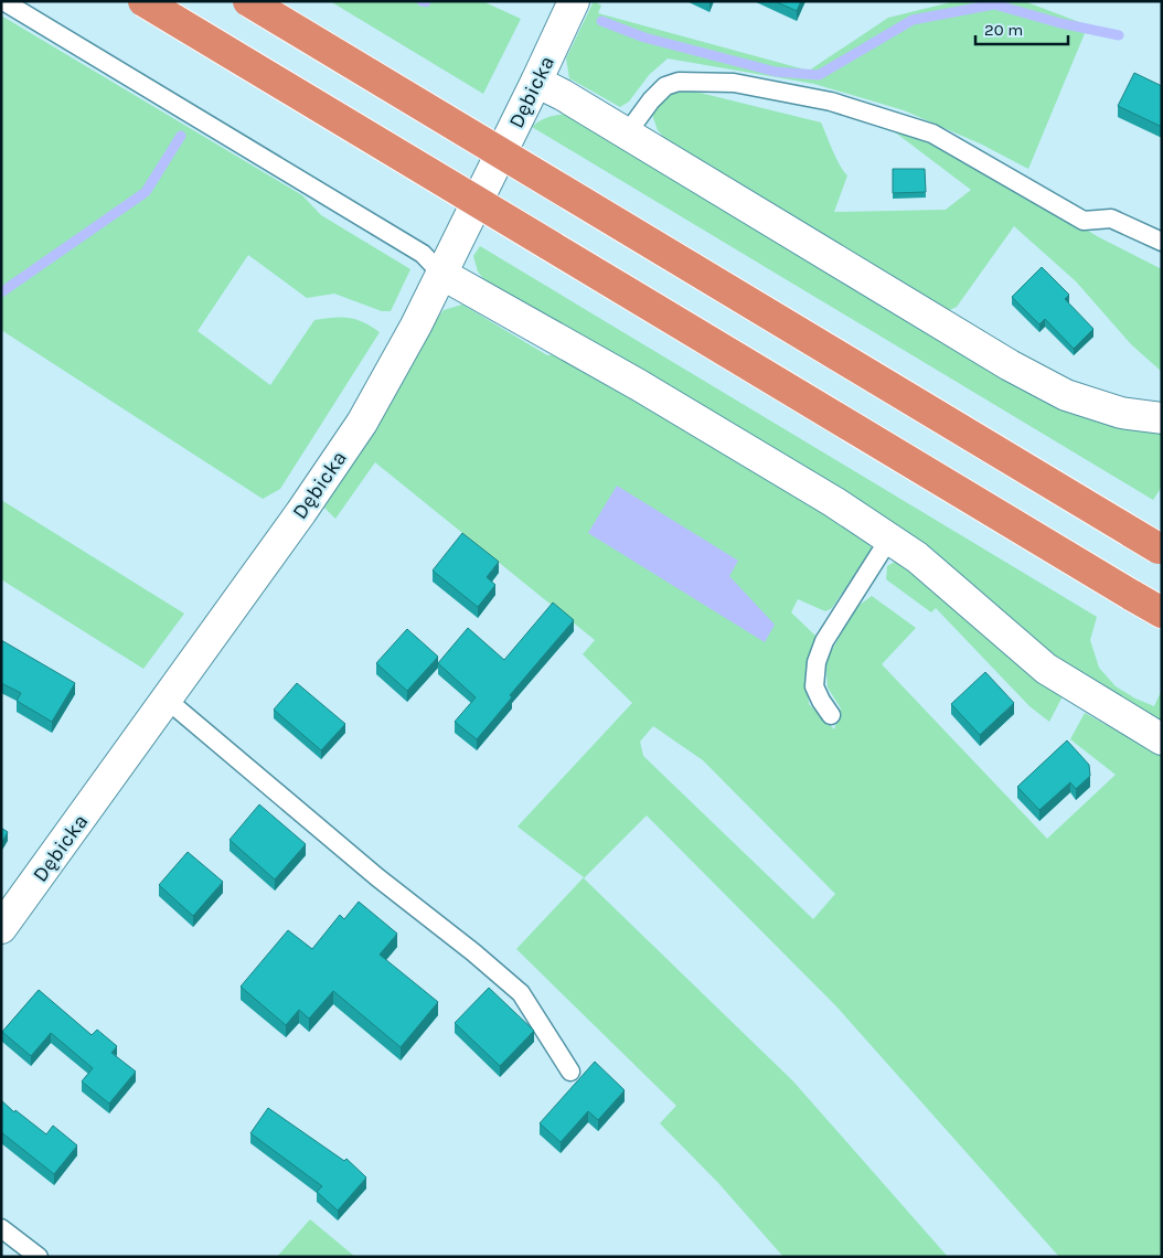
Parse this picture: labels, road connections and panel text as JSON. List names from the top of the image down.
{
  "streets": {
    "street": ["Dębicka"]
  },
  "scale_bar": "20 m"
}
